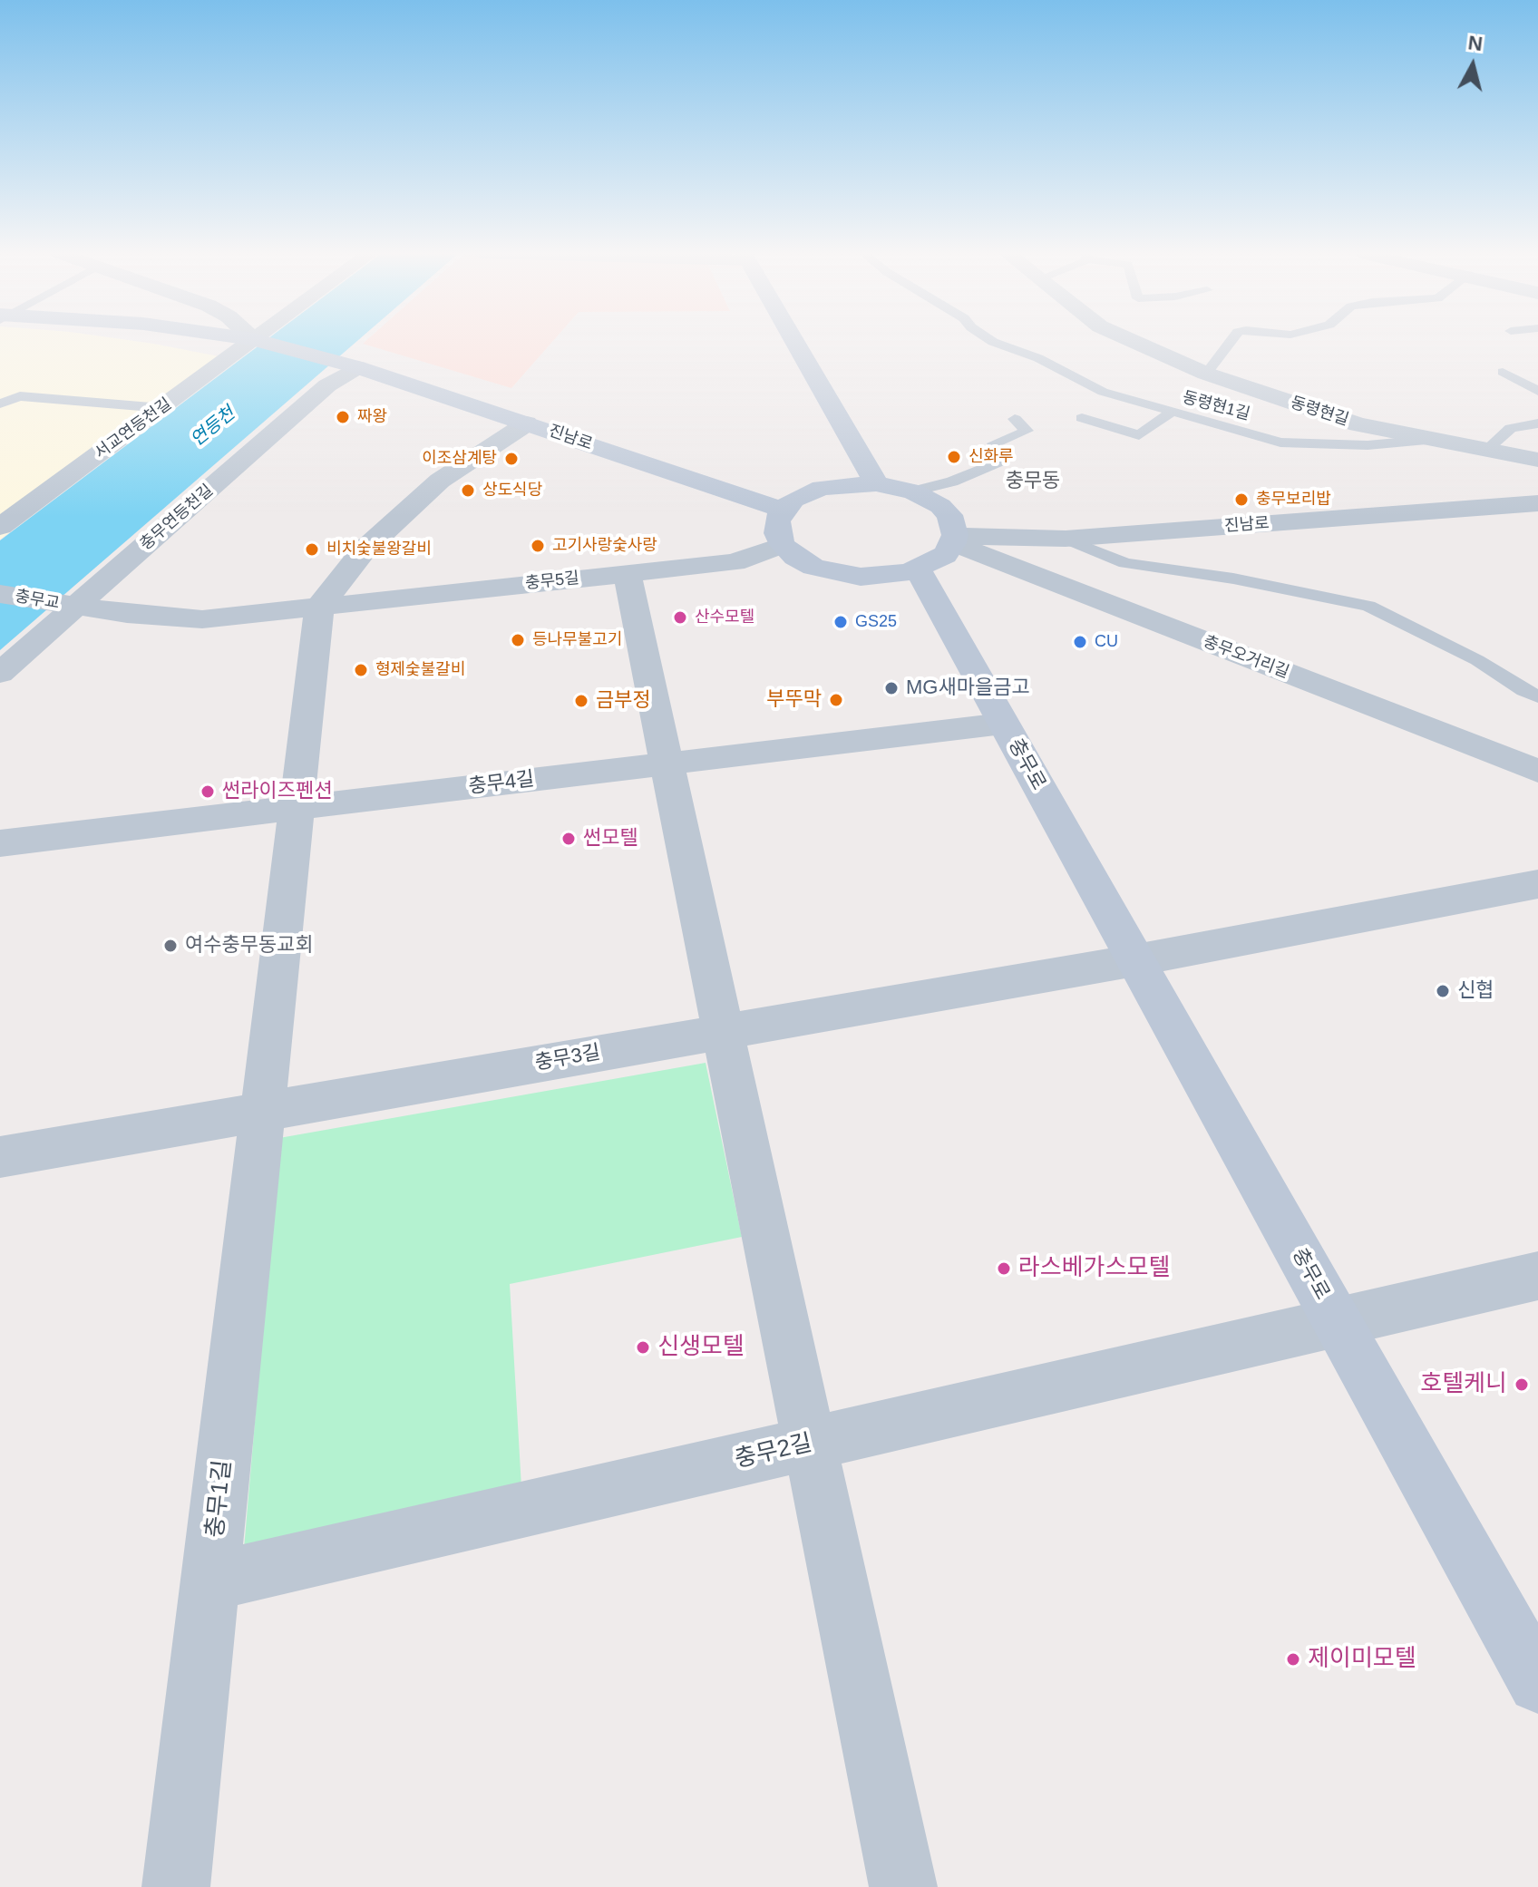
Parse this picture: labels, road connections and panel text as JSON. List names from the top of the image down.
{
  "streets": {
    "street": [
      "동령현길",
      "서교연등천길",
      "진남로",
      "충무연등천길",
      "충무5길",
      "충무교",
      "충무오거리길",
      "충무로",
      "충무4길",
      "충무3길",
      "충무2길",
      "충무1길"
    ],
    "lane": ["동령현1길"]
  },
  "crossings": [
    ["동령현1길", "동령현길"],
    ["진남로", "충무연등천길"],
    ["진남로", "충무오거리길"],
    ["충무연등천길", "충무5길"],
    ["충무연등천길", "충무교"],
    ["충무5길", "충무교"],
    ["충무로", "충무4길"],
    ["충무로", "충무3길"],
    ["충무로", "충무2길"],
    ["충무4길", "충무1길"],
    ["충무3길", "충무1길"],
    ["충무2길", "충무1길"]
  ],
  "districts": ["충무동"],
  "water": ["연등천"],
  "places": [
    "짜왕",
    "신화루",
    "이조삼계탕",
    "상도식당",
    "충무보리밥",
    "고기사랑숯사랑",
    "비치숯불왕갈비",
    "산수모텔",
    "GS25",
    "등나무불고기",
    "CU",
    "형제숯불갈비",
    "MG새마을금고",
    "부뚜막",
    "금부정",
    "썬라이즈펜션",
    "썬모텔",
    "여수충무동교회",
    "신협",
    "라스베가스모텔",
    "신생모텔",
    "호텔케니",
    "제이미모텔"
  ],
  "north": "top"
}
